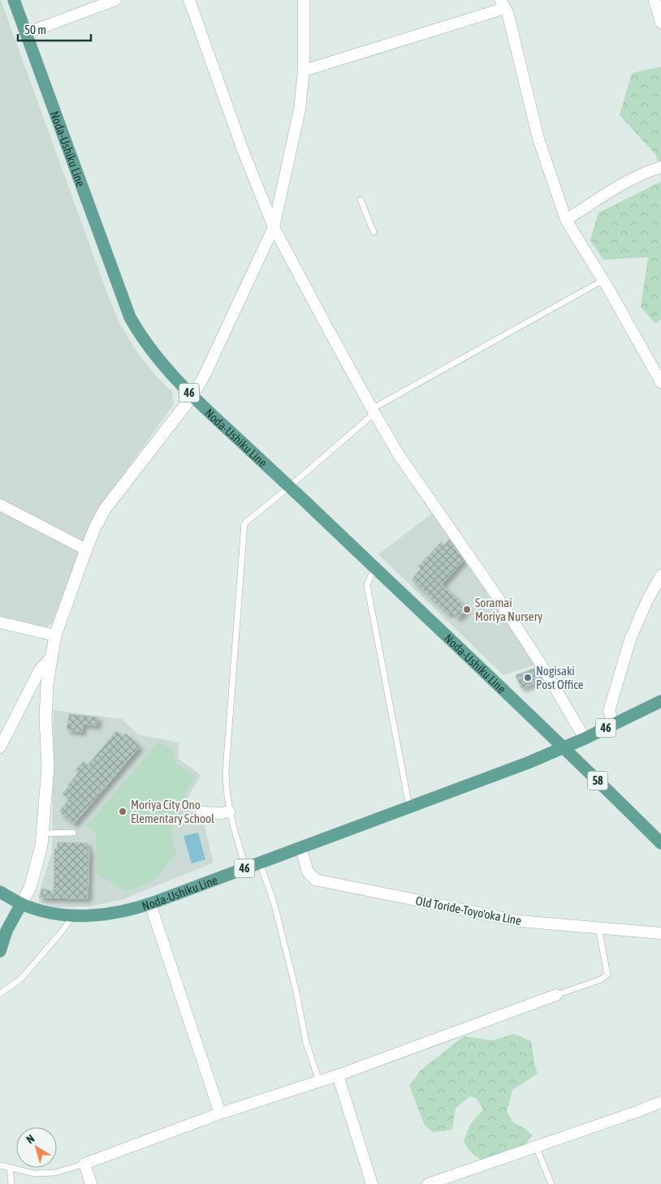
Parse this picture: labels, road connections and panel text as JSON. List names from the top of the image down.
{
  "streets": {
    "main road": ["Noda-Ushiku Line", "46", "58"],
    "street": ["Old Toride-Toyo'oka Line"]
  },
  "crossings": [
    ["Noda-Ushiku Line", "58"],
    ["Noda-Ushiku Line", "Old Toride-Toyo'oka Line"]
  ],
  "places": ["Soramai Moriya Nursery", "Nogisaki Post Office", "Moriya City Ono Elementary School"],
  "scale_bar": "50 m",
  "north": "top left"
}
